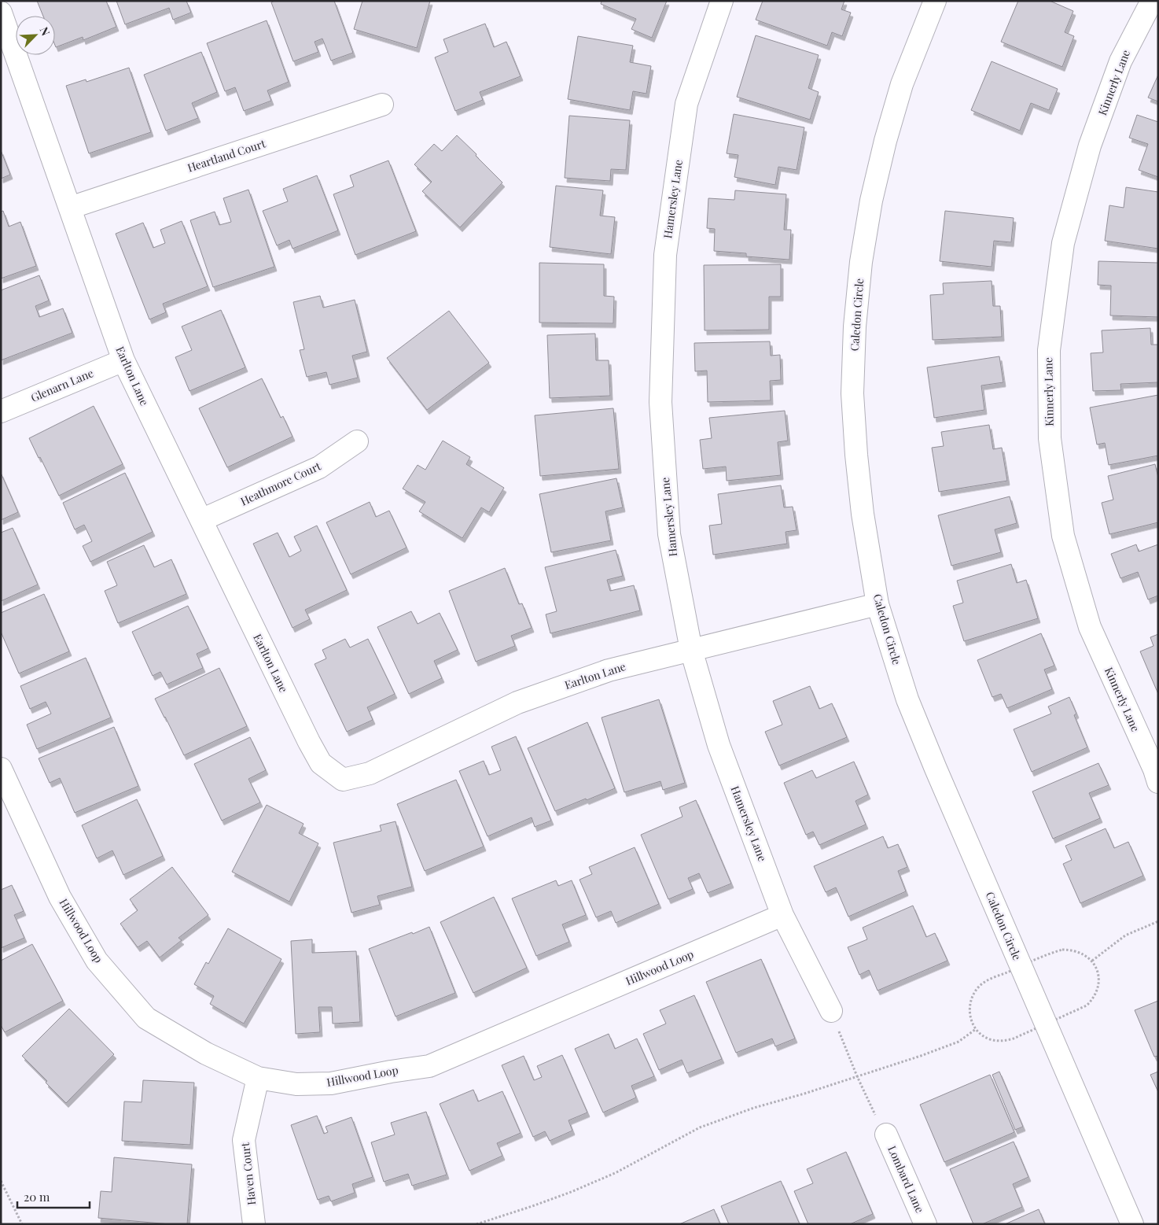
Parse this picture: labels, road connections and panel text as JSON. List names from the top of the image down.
{
  "streets": {
    "street": [
      "Kinnerly Lane",
      "Heartland Court",
      "Hamersley Lane",
      "Caledon Circle",
      "Earlton Lane",
      "Glenarn Lane",
      "Heathmore Court",
      "Hillwood Loop",
      "Haven Court",
      "Lombard Lane"
    ]
  },
  "crossings": [
    ["Heartland Court", "Earlton Lane"],
    ["Hamersley Lane", "Earlton Lane"],
    ["Hamersley Lane", "Hillwood Loop"],
    ["Caledon Circle", "Earlton Lane"],
    ["Earlton Lane", "Glenarn Lane"],
    ["Earlton Lane", "Heathmore Court"],
    ["Hillwood Loop", "Haven Court"]
  ],
  "scale_bar": "20 m",
  "north": "top right"
}
